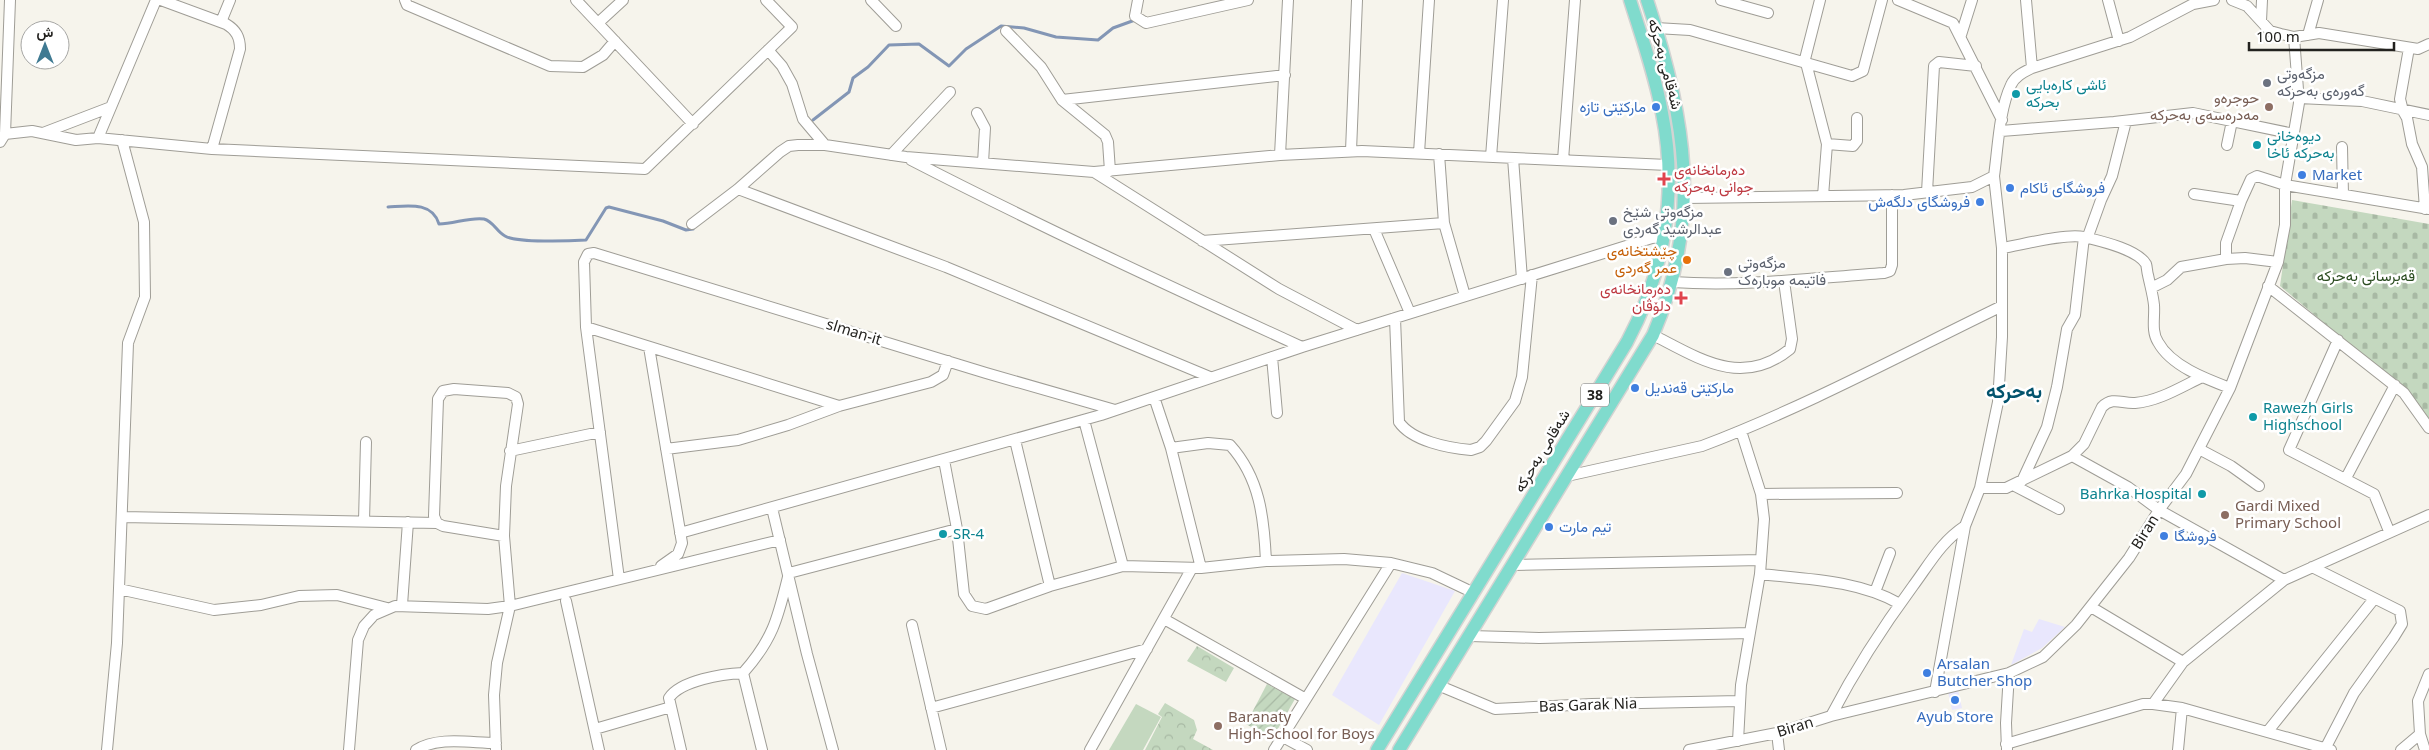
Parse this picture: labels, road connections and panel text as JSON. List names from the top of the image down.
{
  "streets": {
    "main road": ["شەقامی بەحرکە", "38"],
    "street": ["slman-it", "Biran", "Bas Garak Nia"]
  },
  "crossings": [
    ["شەقامی بەحرکە", "Bas Garak Nia"]
  ],
  "districts": ["بەحرکە"],
  "parks": ["قەبرسانی بەحرکە"],
  "places": {
    "other": [
      "مزگەوتی گەورەی بەحرکە",
      "ئاشی کارەبایی بحرکە",
      "مارکێتی تازە",
      "حوجره‌و مه‌دره‌سه‌ی به‌حرکه",
      "دیوەخانی بەحرکە ئاخا",
      "Market",
      "فروشگای ئاکام",
      "فروشگای دلگه‌ش",
      "مزگەوتی شێخ عبدالرشید گەردی",
      "چێشتخانەی عمر گەردی",
      "مزگەوتی فاتیمە موبارەک",
      "مارکێتی قەندیل",
      "Rawezh Girls Highschool",
      "Bahrka Hospital",
      "Gardi Mixed Primary School",
      "تيم مارت",
      "SR-4",
      "فروشگا",
      "Arsalan Butcher Shop",
      "Ayub Store",
      "Baranaty High-School for Boys"
    ],
    "health": ["دەرمانخانەی جوانی بەحرکە", "دەرمانخانەی دلۆڤان"]
  },
  "scale_bar": "100 m",
  "north": "top"
}
